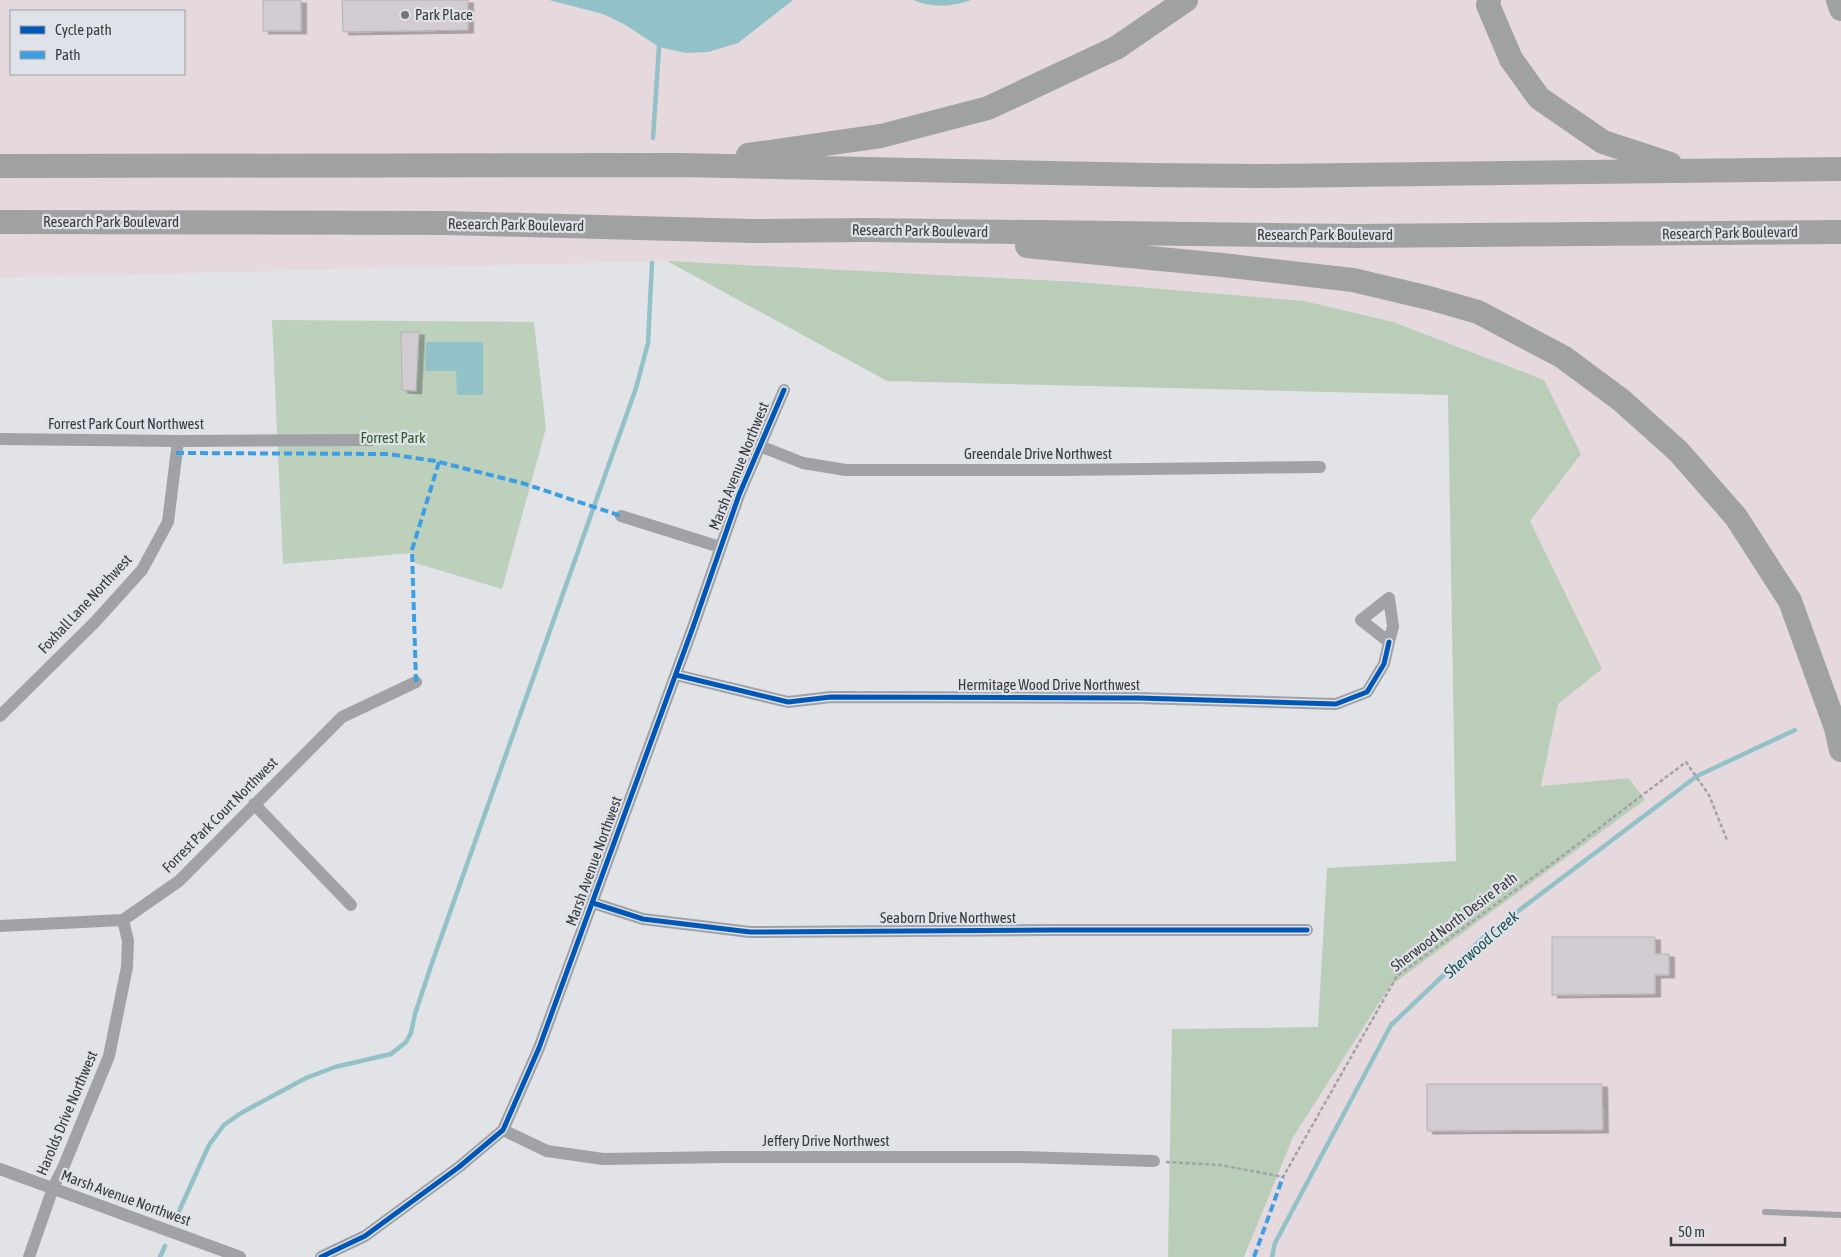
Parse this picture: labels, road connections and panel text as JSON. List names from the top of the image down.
{
  "streets": {
    "highway": ["Research Park Boulevard"],
    "street": [
      "Forrest Park Court Northwest",
      "Greendale Drive Northwest",
      "Marsh Avenue Northwest",
      "Foxhall Lane Northwest",
      "Hermitage Wood Drive Northwest",
      "Seaborn Drive Northwest",
      "Harolds Drive Northwest",
      "Jeffery Drive Northwest"
    ],
    "path": ["Sherwood North Desire Path"]
  },
  "crossings": [
    ["Forrest Park Court Northwest", "Foxhall Lane Northwest"],
    ["Forrest Park Court Northwest", "Harolds Drive Northwest"],
    ["Greendale Drive Northwest", "Marsh Avenue Northwest"],
    ["Marsh Avenue Northwest", "Hermitage Wood Drive Northwest"],
    ["Marsh Avenue Northwest", "Seaborn Drive Northwest"],
    ["Marsh Avenue Northwest", "Harolds Drive Northwest"],
    ["Marsh Avenue Northwest", "Jeffery Drive Northwest"],
    ["Sherwood North Desire Path", "Jeffery Drive Northwest"]
  ],
  "water": ["Sherwood Creek"],
  "parks": ["Forrest Park"],
  "places": ["Park Place"],
  "legend": ["Cycle path", "Path"],
  "scale_bar": "50 m"
}
